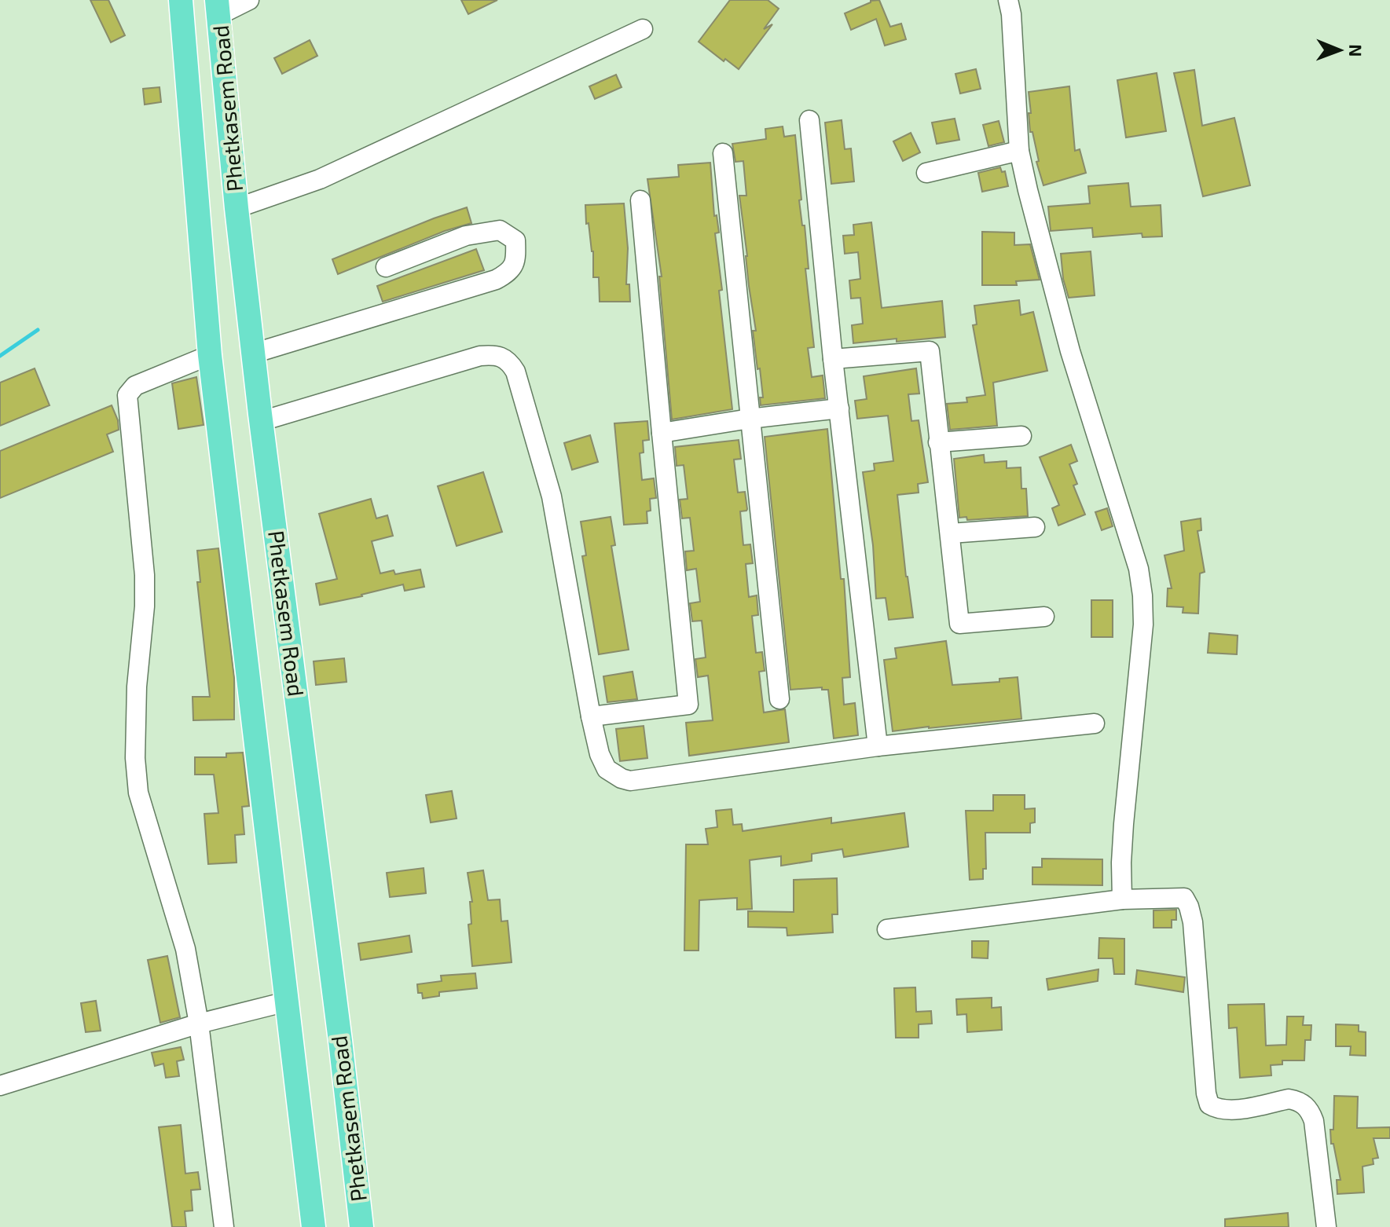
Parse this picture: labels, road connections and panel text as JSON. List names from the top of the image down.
{
  "streets": {
    "main road": ["Phetkasem Road"]
  },
  "north": "right"
}
